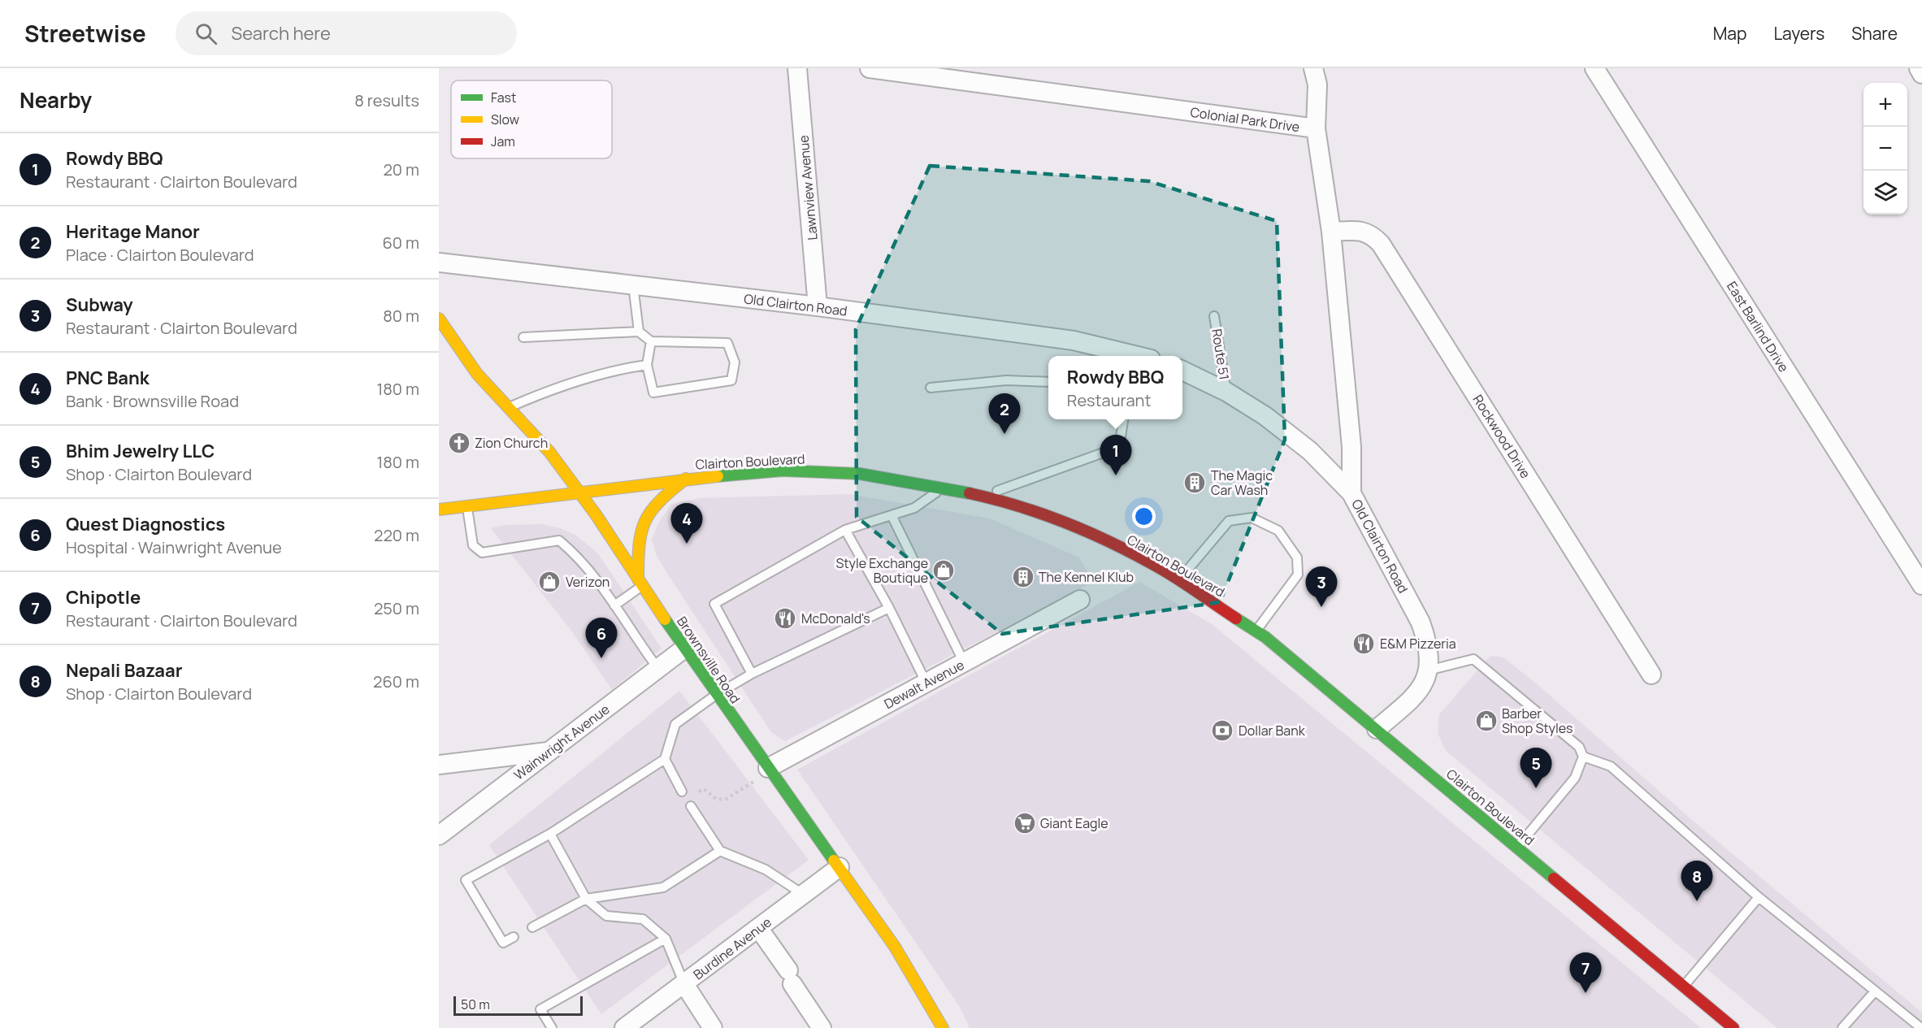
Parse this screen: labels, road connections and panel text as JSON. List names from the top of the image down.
{
  "streets": {
    "main road": ["Clairton Boulevard", "Brownsville Road"],
    "street": [
      "Colonial Park Drive",
      "Lawnview Avenue",
      "Old Clairton Road",
      "East Barlind Drive",
      "Rockwood Drive",
      "Dewalt Avenue",
      "Wainwright Avenue",
      "Burdine Avenue"
    ],
    "lane": ["Route 51"]
  },
  "crossings": [
    ["Colonial Park Drive", "Old Clairton Road"],
    ["Colonial Park Drive", "Rockwood Drive"],
    ["Lawnview Avenue", "Old Clairton Road"],
    ["Old Clairton Road", "Route 51"],
    ["Old Clairton Road", "Clairton Boulevard"],
    ["Clairton Boulevard", "Brownsville Road"],
    ["Brownsville Road", "Dewalt Avenue"],
    ["Brownsville Road", "Wainwright Avenue"],
    ["Brownsville Road", "Burdine Avenue"]
  ],
  "places": {
    "church": ["Zion Church"],
    "building": ["The Magic Car Wash", "The Kennel Klub"],
    "shop": ["Style Exchange Boutique", "Verizon", "Barber Shop Styles"],
    "restaurant": ["McDonald's", "E&M Pizzeria"],
    "bank": ["Dollar Bank"],
    "supermarket": ["Giant Eagle"]
  },
  "legend": ["Fast", "Slow", "Jam"],
  "scale_bar": "50 m",
  "page": {
    "header": "Streetwise",
    "search": "Search here",
    "nav": ["Map", "Layers", "Share"],
    "heading": ["Nearby", "8 results"],
    "map_buttons": ["+", "−"],
    "list": [
      {
        "mark": "1",
        "name": "Rowdy BBQ",
        "note": "Restaurant · Clairton Boulevard",
        "value": "20 m"
      },
      {
        "mark": "2",
        "name": "Heritage Manor",
        "note": "Place · Clairton Boulevard",
        "value": "60 m"
      },
      {
        "mark": "3",
        "name": "Subway",
        "note": "Restaurant · Clairton Boulevard",
        "value": "80 m"
      },
      {
        "mark": "4",
        "name": "PNC Bank",
        "note": "Bank · Brownsville Road",
        "value": "180 m"
      },
      {
        "mark": "5",
        "name": "Bhim Jewelry LLC",
        "note": "Shop · Clairton Boulevard",
        "value": "180 m"
      },
      {
        "mark": "6",
        "name": "Quest Diagnostics",
        "note": "Hospital · Wainwright Avenue",
        "value": "220 m"
      },
      {
        "mark": "7",
        "name": "Chipotle",
        "note": "Restaurant · Clairton Boulevard",
        "value": "250 m"
      },
      {
        "mark": "8",
        "name": "Nepali Bazaar",
        "note": "Shop · Clairton Boulevard",
        "value": "260 m"
      }
    ],
    "popup": ["Rowdy BBQ", "Restaurant"],
    "pins": [
      "2",
      "1",
      "4",
      "3",
      "6",
      "5",
      "8",
      "7"
    ],
    "scale": "50 m"
  }
}
